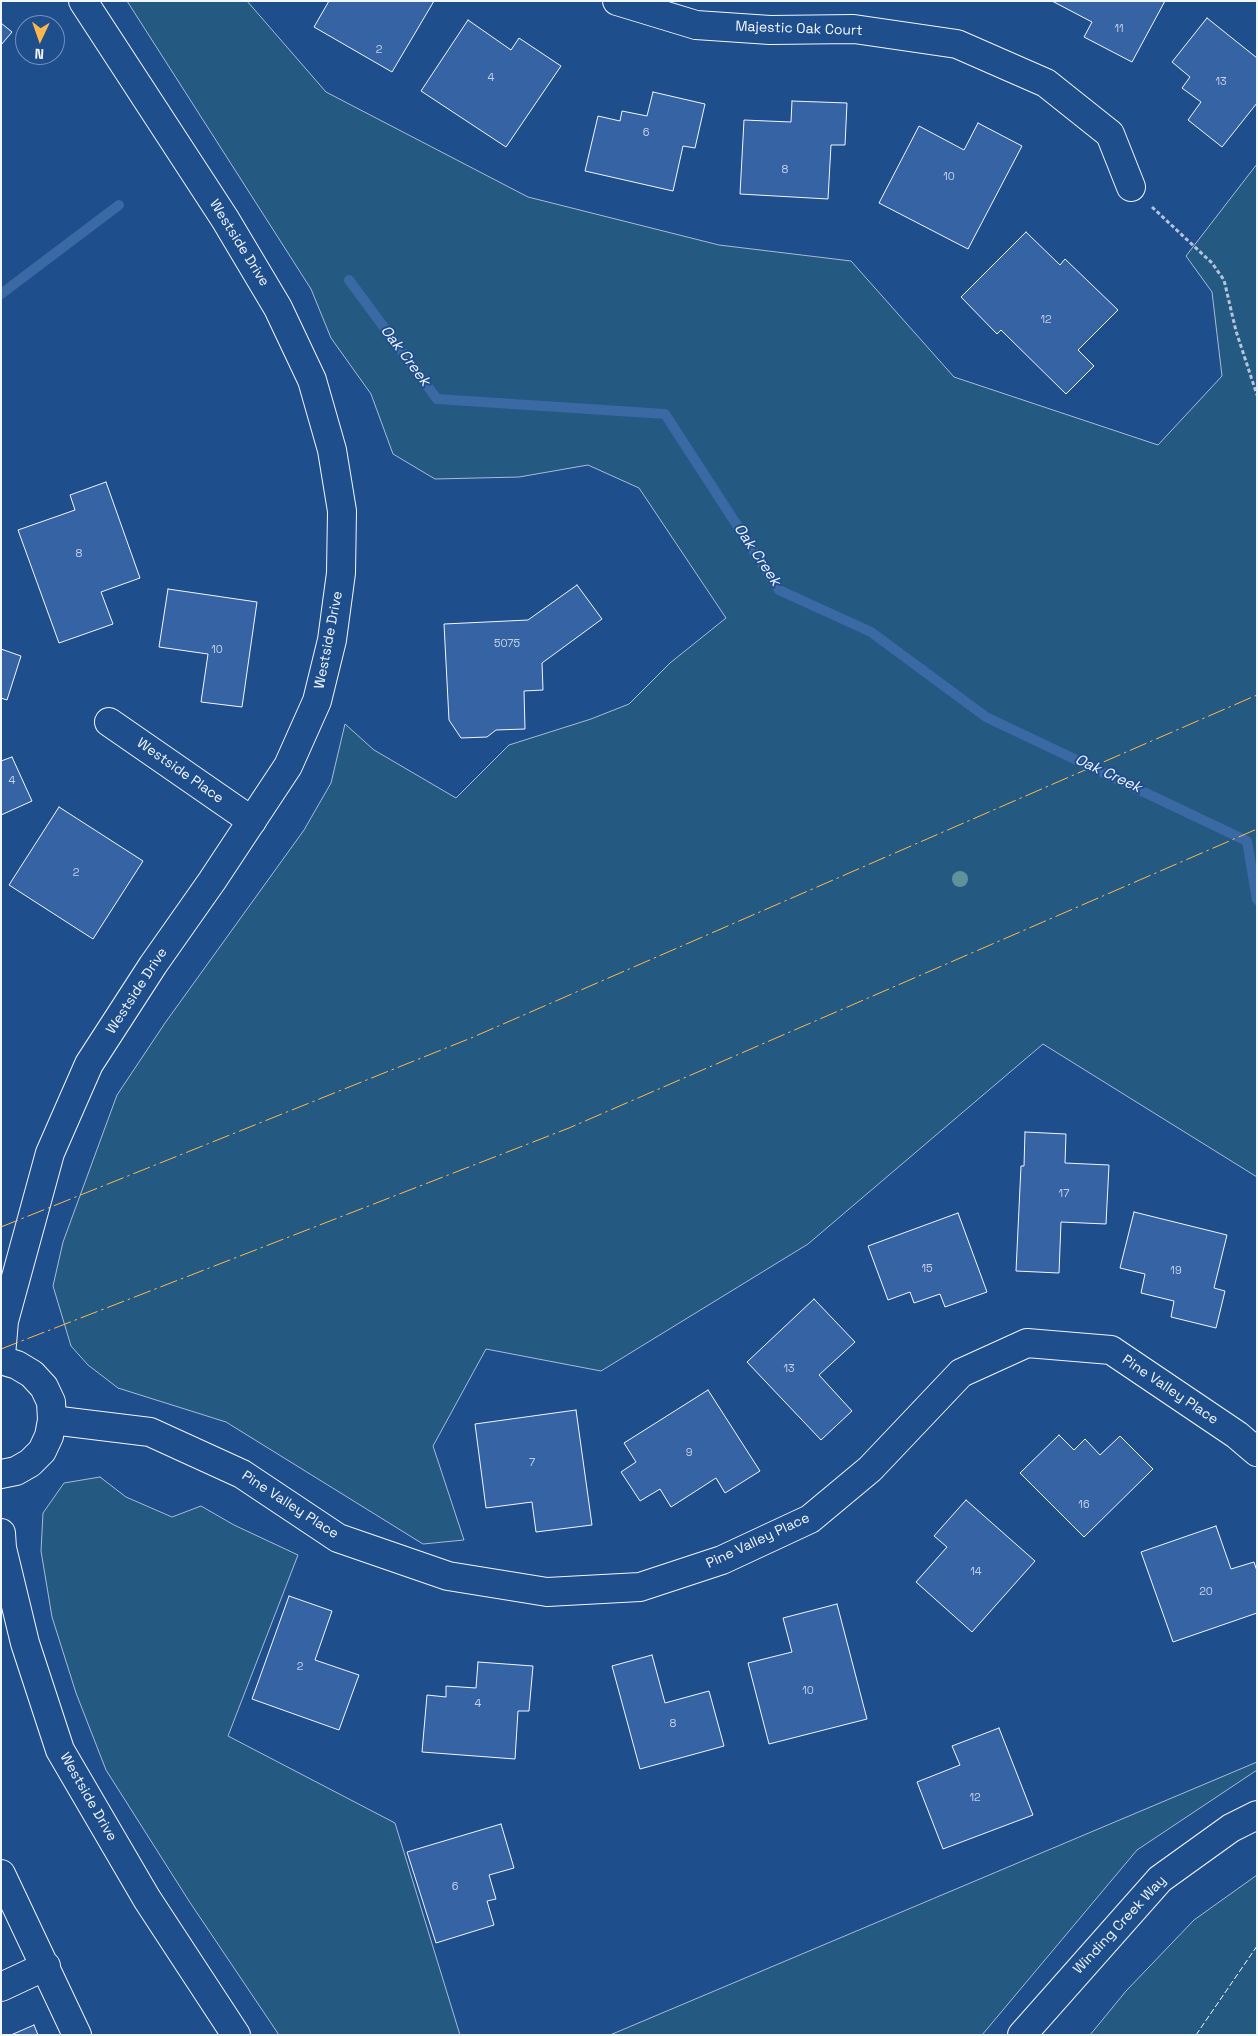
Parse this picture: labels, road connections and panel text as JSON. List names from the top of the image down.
{
  "streets": {
    "street": [
      "Majestic Oak Court",
      "Westside Drive",
      "Westside Place",
      "Pine Valley Place",
      "Winding Creek Way"
    ]
  },
  "crossings": [
    ["Westside Drive", "Westside Place"]
  ],
  "water": ["Oak Creek"],
  "house_numbers": [
    "11",
    "2",
    "4",
    "13",
    "6",
    "8",
    "10",
    "12",
    "8",
    "5075",
    "10",
    "4",
    "2",
    "17",
    "15",
    "19",
    "13",
    "9",
    "7",
    "16",
    "14",
    "20",
    "2",
    "10",
    "4",
    "8",
    "12",
    "6"
  ],
  "north": "bottom"
}
